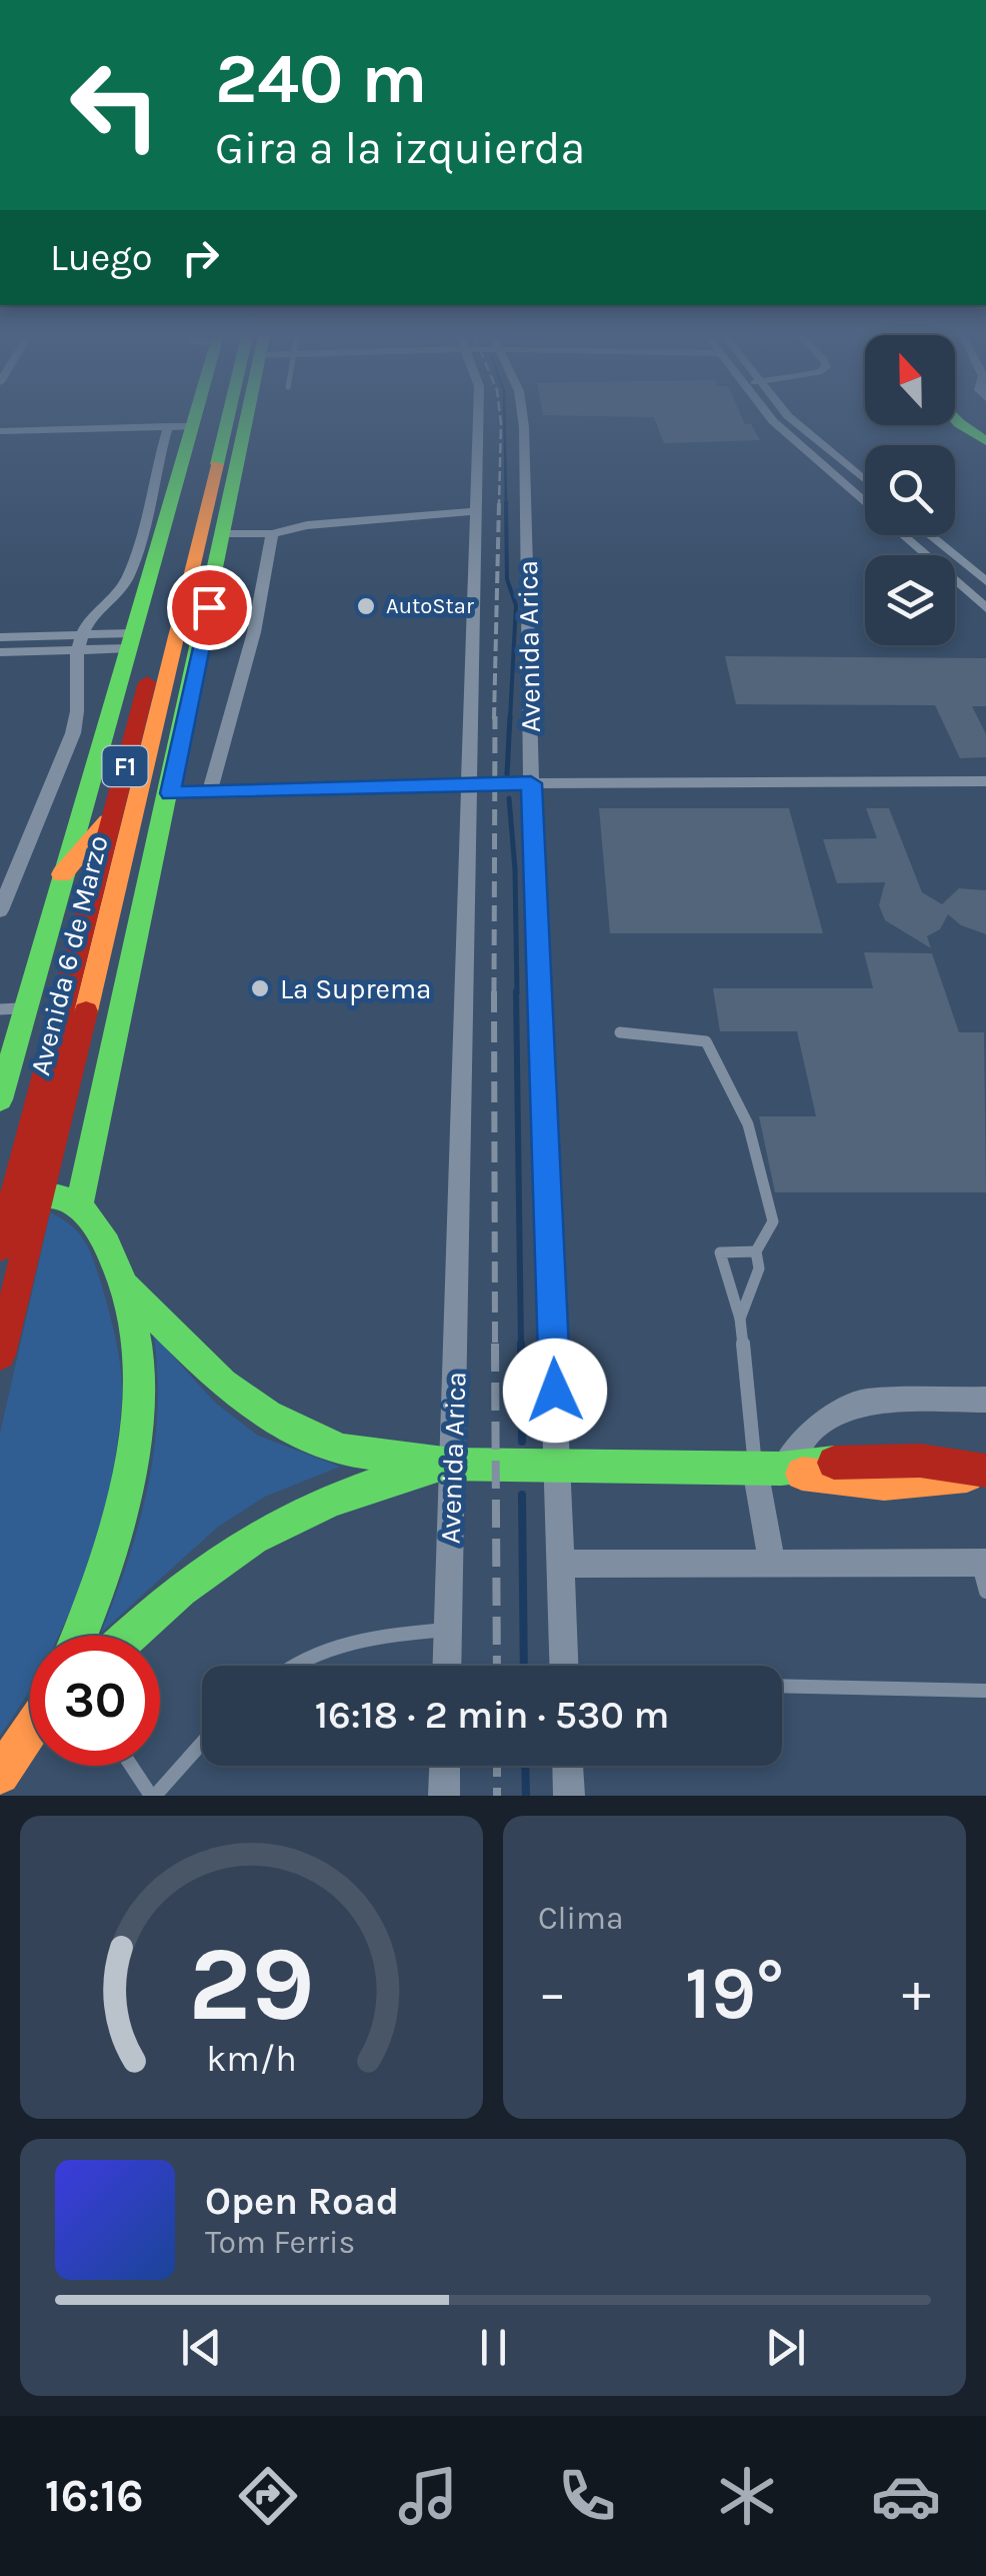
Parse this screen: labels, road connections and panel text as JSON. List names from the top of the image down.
{
  "streets": {
    "main road": ["F1", "Avenida 6 de Marzo"],
    "street": ["Avenida Arica"]
  },
  "places": ["AutoStar", "La Suprema"],
  "north": "top",
  "page": {
    "turn": ["240 m", "Gira a la izquierda"],
    "then": "Luego",
    "limit": "30",
    "trip": "16:18 · 2 min · 530 m",
    "tile": "Clima",
    "heat": ["−", "19°", "+"],
    "song": ["Open Road", "Tom Ferris"],
    "tabs": "16:16",
    "gauge": ["29", "km/h"]
  }
}
